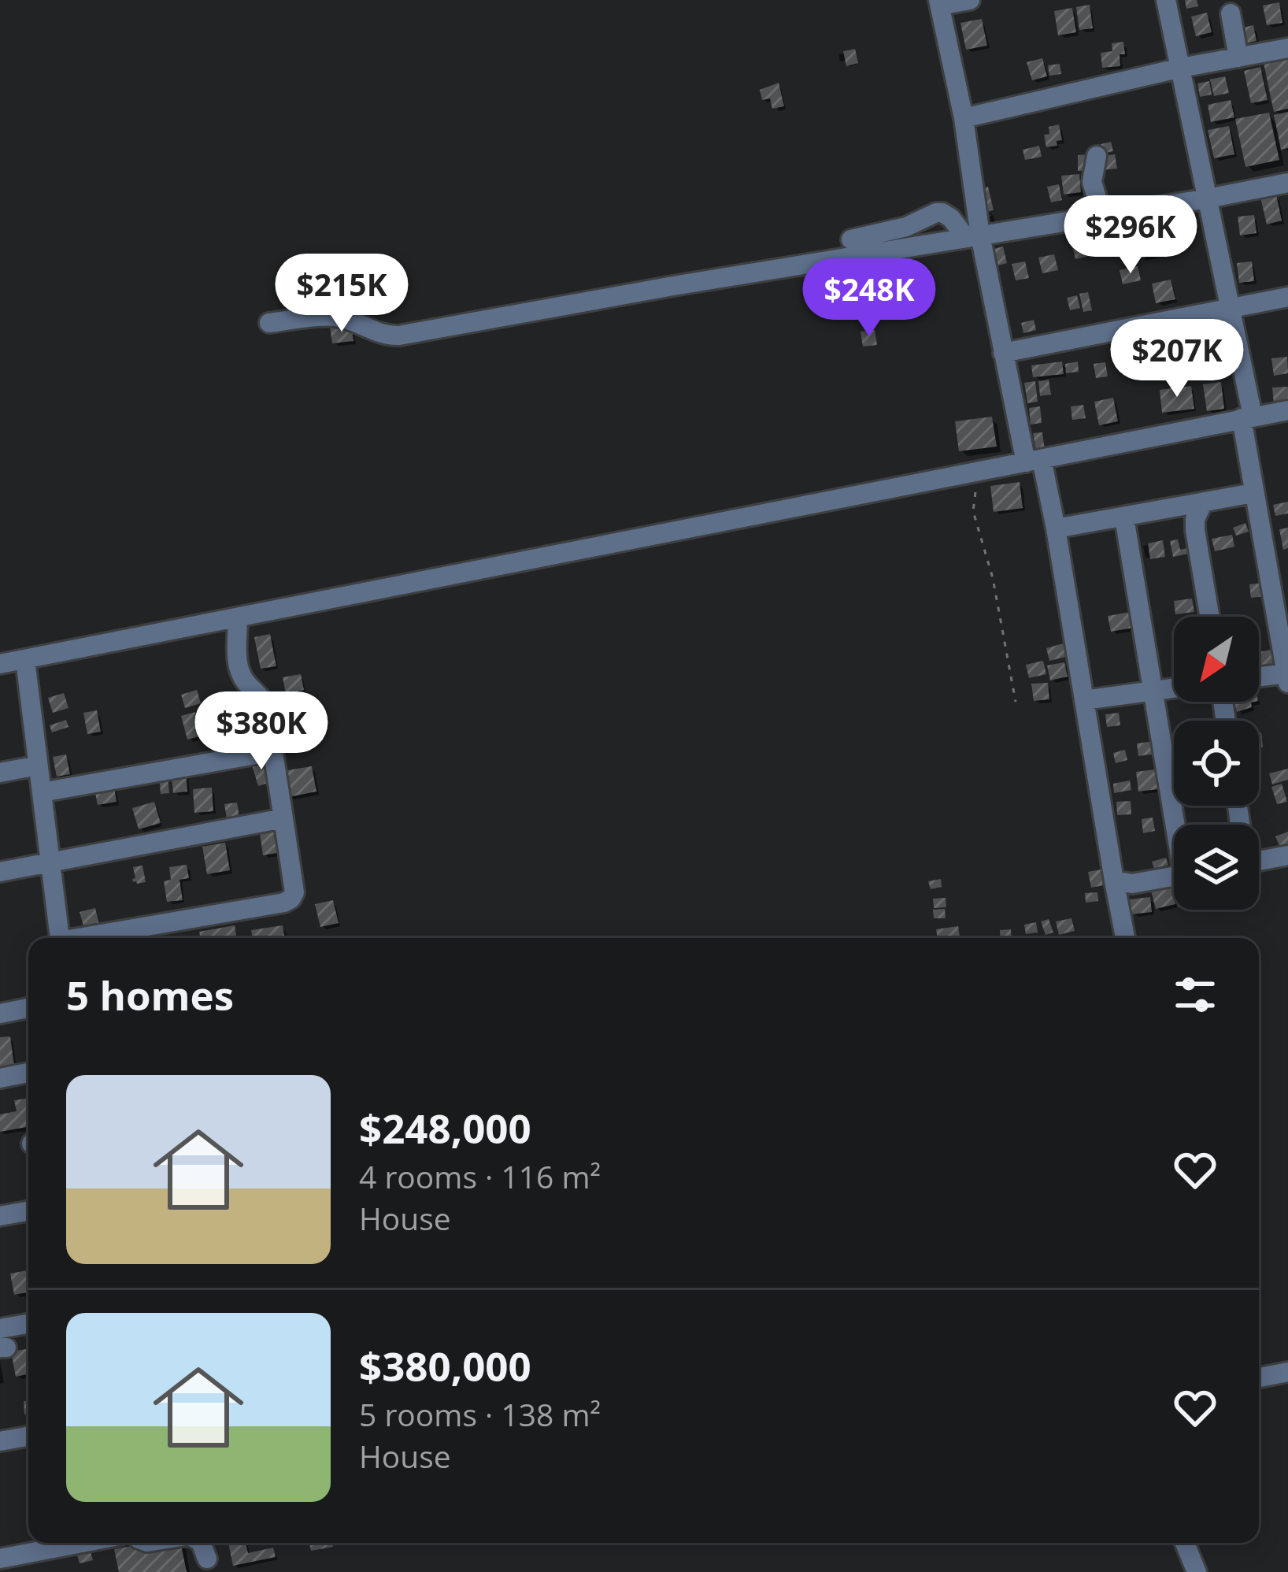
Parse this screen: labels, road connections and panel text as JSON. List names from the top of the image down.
{
  "north": "bottom left",
  "page": {
    "price": [
      "$296K",
      "$215K",
      "$248K",
      "$207K",
      "$380K"
    ],
    "heading": "5 homes",
    "list": [
      {
        "name": "$248,000",
        "note": "4 rooms · 116 m² · House"
      },
      {
        "name": "$380,000",
        "note": "5 rooms · 138 m² · House"
      }
    ]
  }
}
